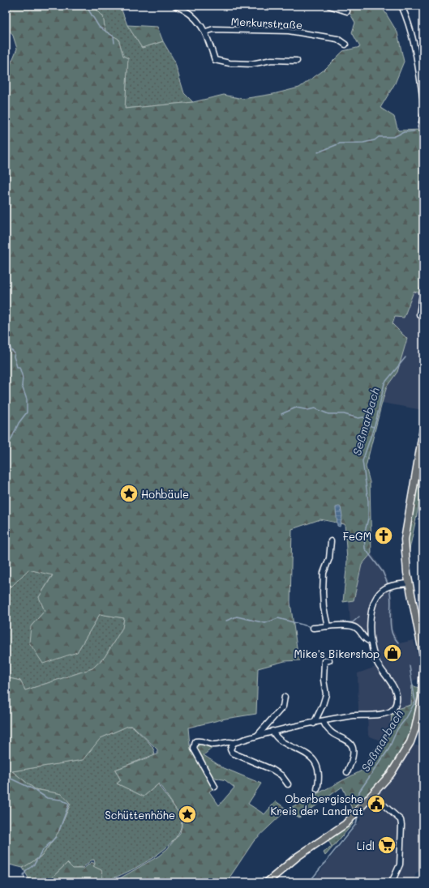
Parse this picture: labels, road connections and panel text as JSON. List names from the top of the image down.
{
  "streets": {
    "street": ["Merkurstraße"]
  },
  "water": ["Seßmarbach"],
  "places": {
    "place": ["Hohbäule", "Schüttenhöhe"],
    "church": ["FeGM"],
    "shop": ["Mike's Bikershop"],
    "public building": ["Oberbergische Kreis der Landrat"],
    "supermarket": ["Lidl"]
  }
}
